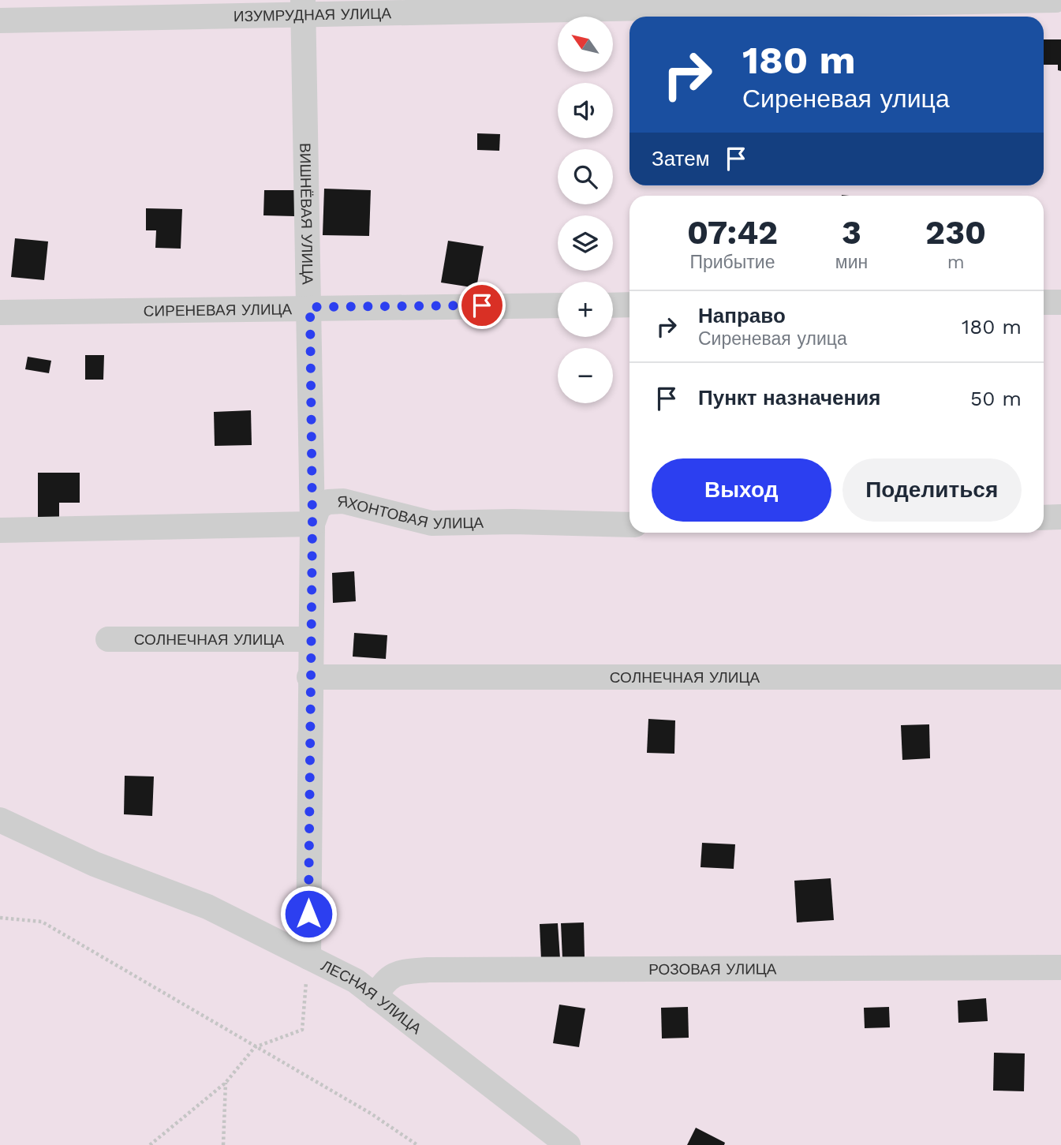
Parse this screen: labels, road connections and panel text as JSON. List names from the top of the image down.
{
  "streets": {
    "street": [
      "ИЗУМРУДНАЯ УЛИЦА",
      "ВИШНЁВАЯ УЛИЦА",
      "СИРЕНЕВАЯ УЛИЦА",
      "ЯХОНТОВАЯ УЛИЦА",
      "СОЛНЕЧНАЯ УЛИЦА",
      "РОЗОВАЯ УЛИЦА",
      "ЛЕСНАЯ УЛИЦА"
    ]
  },
  "crossings": [
    ["ИЗУМРУДНАЯ УЛИЦА", "ВИШНЁВАЯ УЛИЦА"],
    ["ВИШНЁВАЯ УЛИЦА", "СИРЕНЕВАЯ УЛИЦА"],
    ["ВИШНЁВАЯ УЛИЦА", "ЯХОНТОВАЯ УЛИЦА"],
    ["ВИШНЁВАЯ УЛИЦА", "СОЛНЕЧНАЯ УЛИЦА"],
    ["ВИШНЁВАЯ УЛИЦА", "ЛЕСНАЯ УЛИЦА"],
    ["РОЗОВАЯ УЛИЦА", "ЛЕСНАЯ УЛИЦА"]
  ],
  "north": "top left",
  "page": {
    "map_buttons": ["+", "−"],
    "turn": ["180 m", "Сиреневая улица"],
    "then": "Затем",
    "eta": [
      "07:42",
      "Прибытие",
      "3",
      "мин",
      "230",
      "m"
    ],
    "list": [
      {
        "name": "Направо",
        "note": "Сиреневая улица",
        "value": "180 m"
      },
      {
        "name": "Пункт назначения",
        "value": "50 m"
      }
    ],
    "buttons": ["Выход", "Поделиться"]
  }
}
